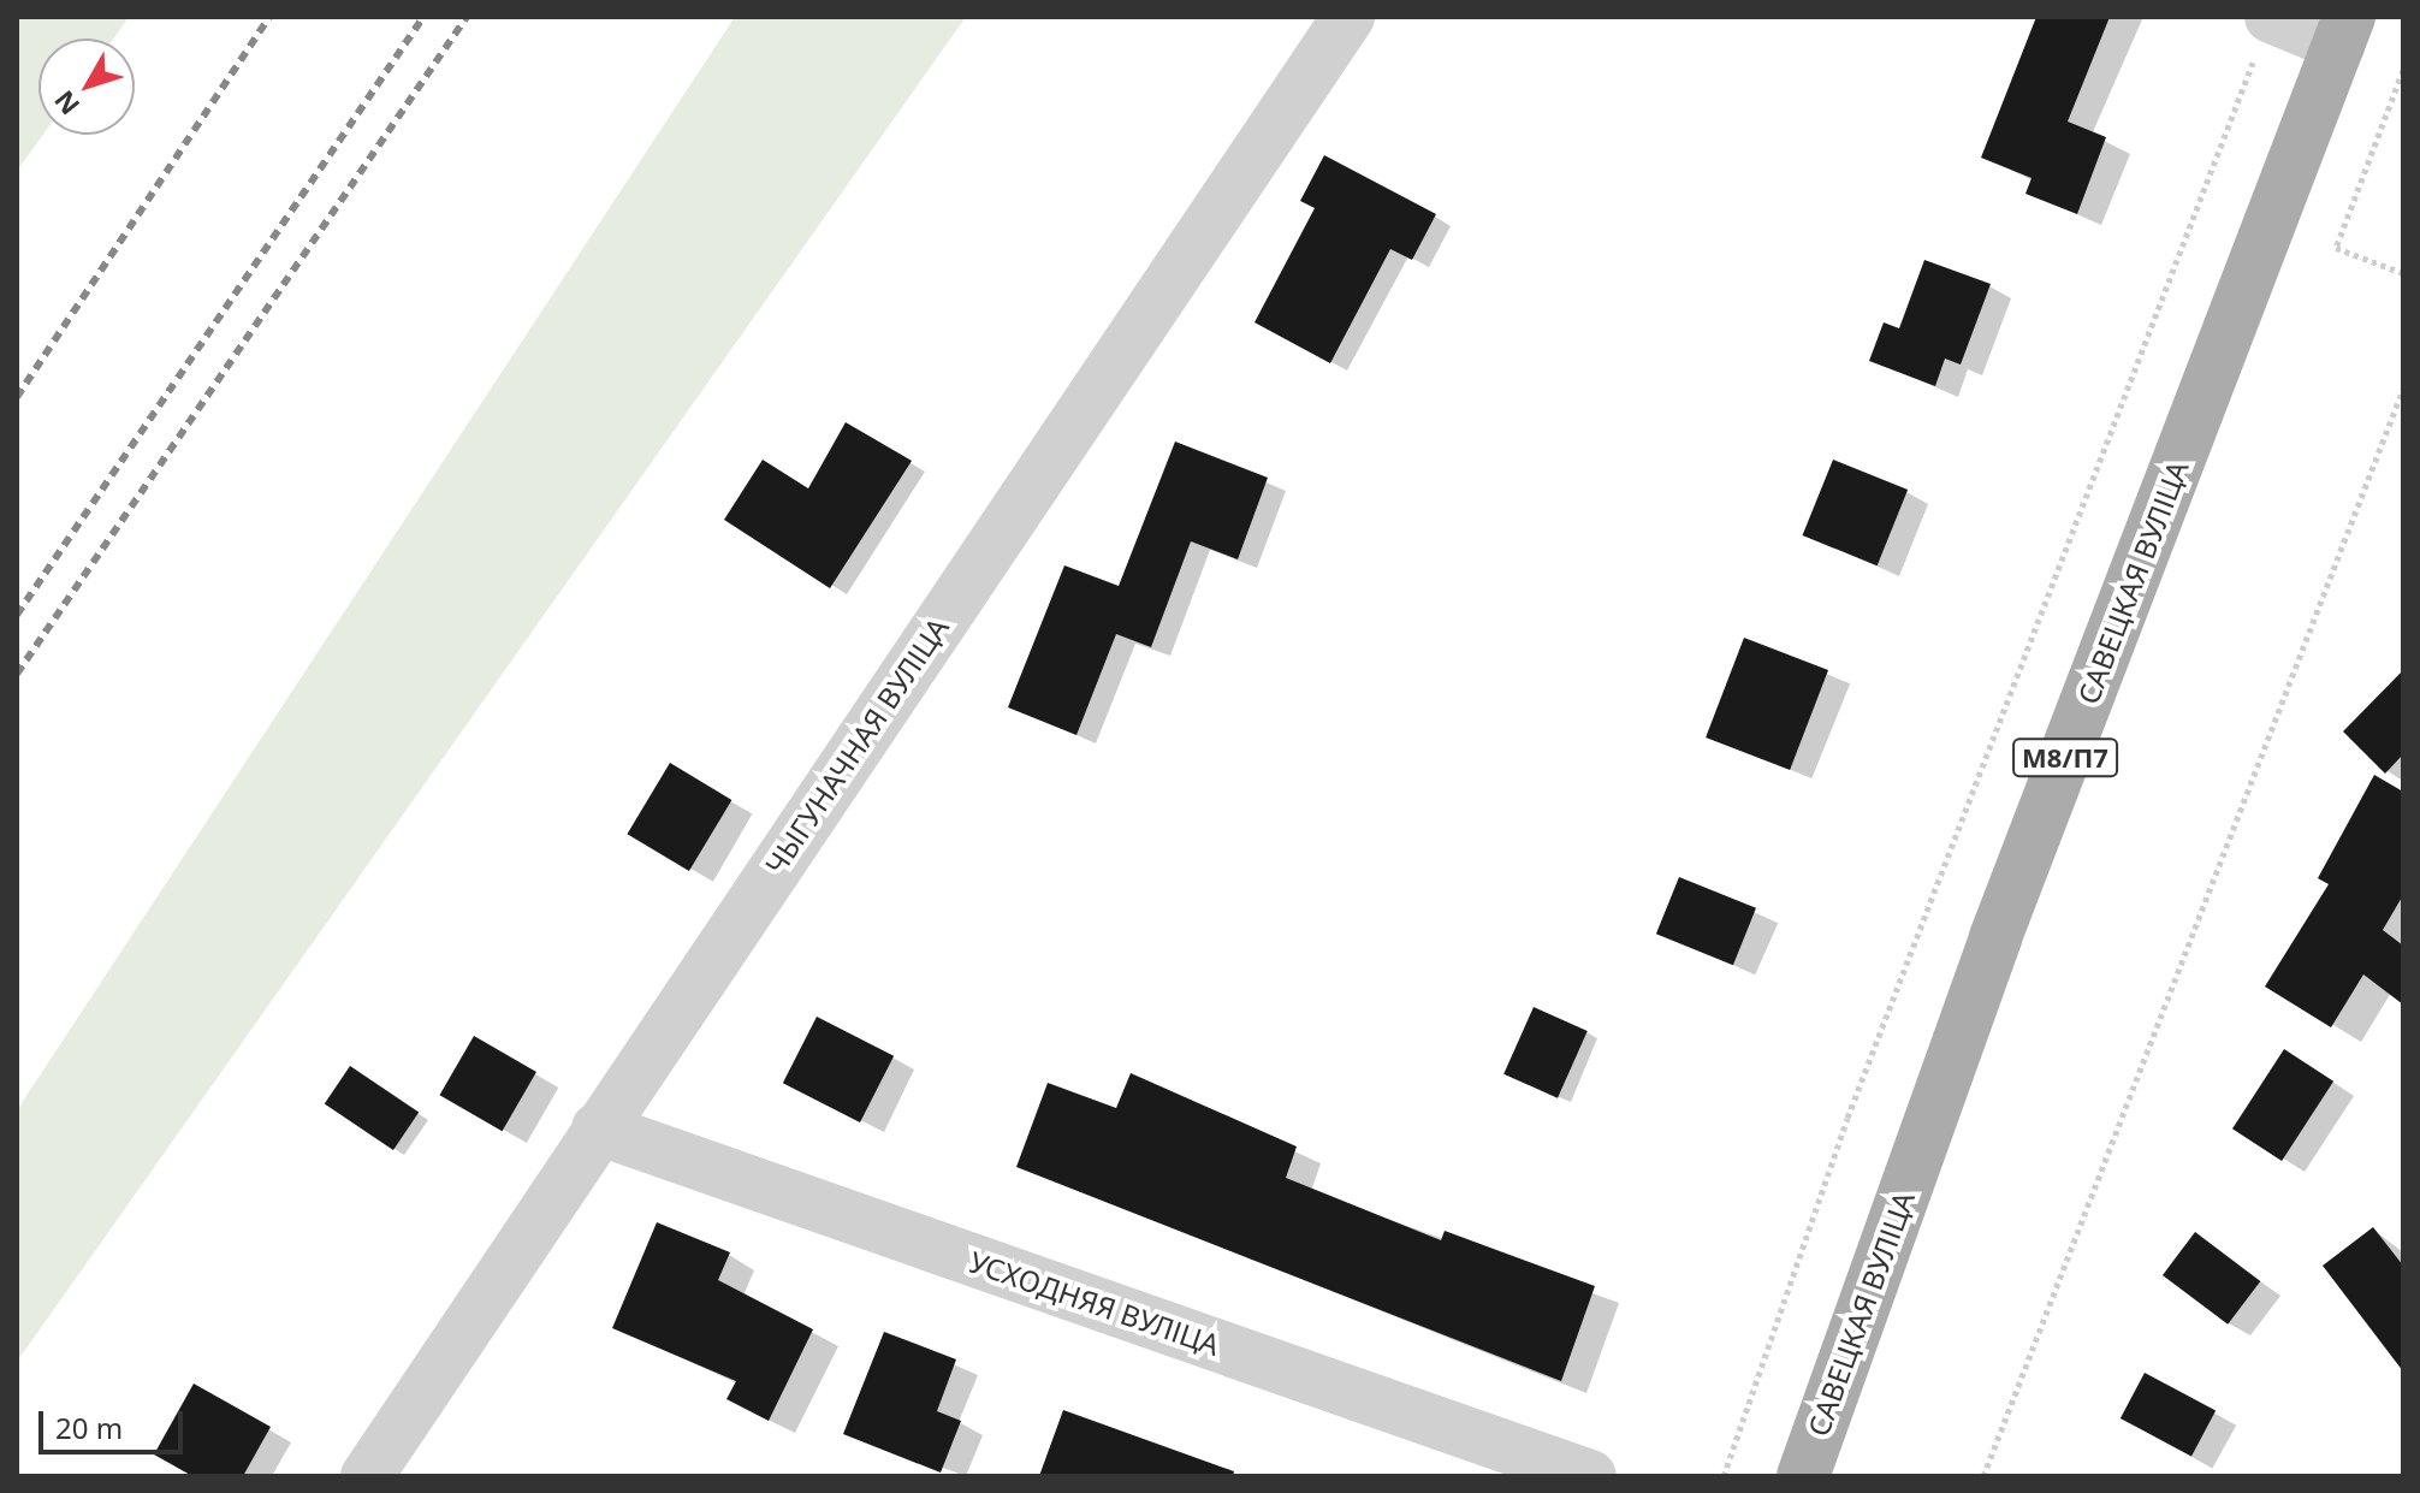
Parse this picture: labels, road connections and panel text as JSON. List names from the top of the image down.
{
  "streets": {
    "main road": ["САВЕЦКАЯ ВУЛІЦА", "М8/П7"],
    "street": ["ЧЫГУНАЧНАЯ ВУЛІЦА", "УСХОДНЯЯ ВУЛІЦА"]
  },
  "crossings": [
    ["ЧЫГУНАЧНАЯ ВУЛІЦА", "УСХОДНЯЯ ВУЛІЦА"]
  ],
  "scale_bar": "20 m",
  "north": "bottom left"
}
